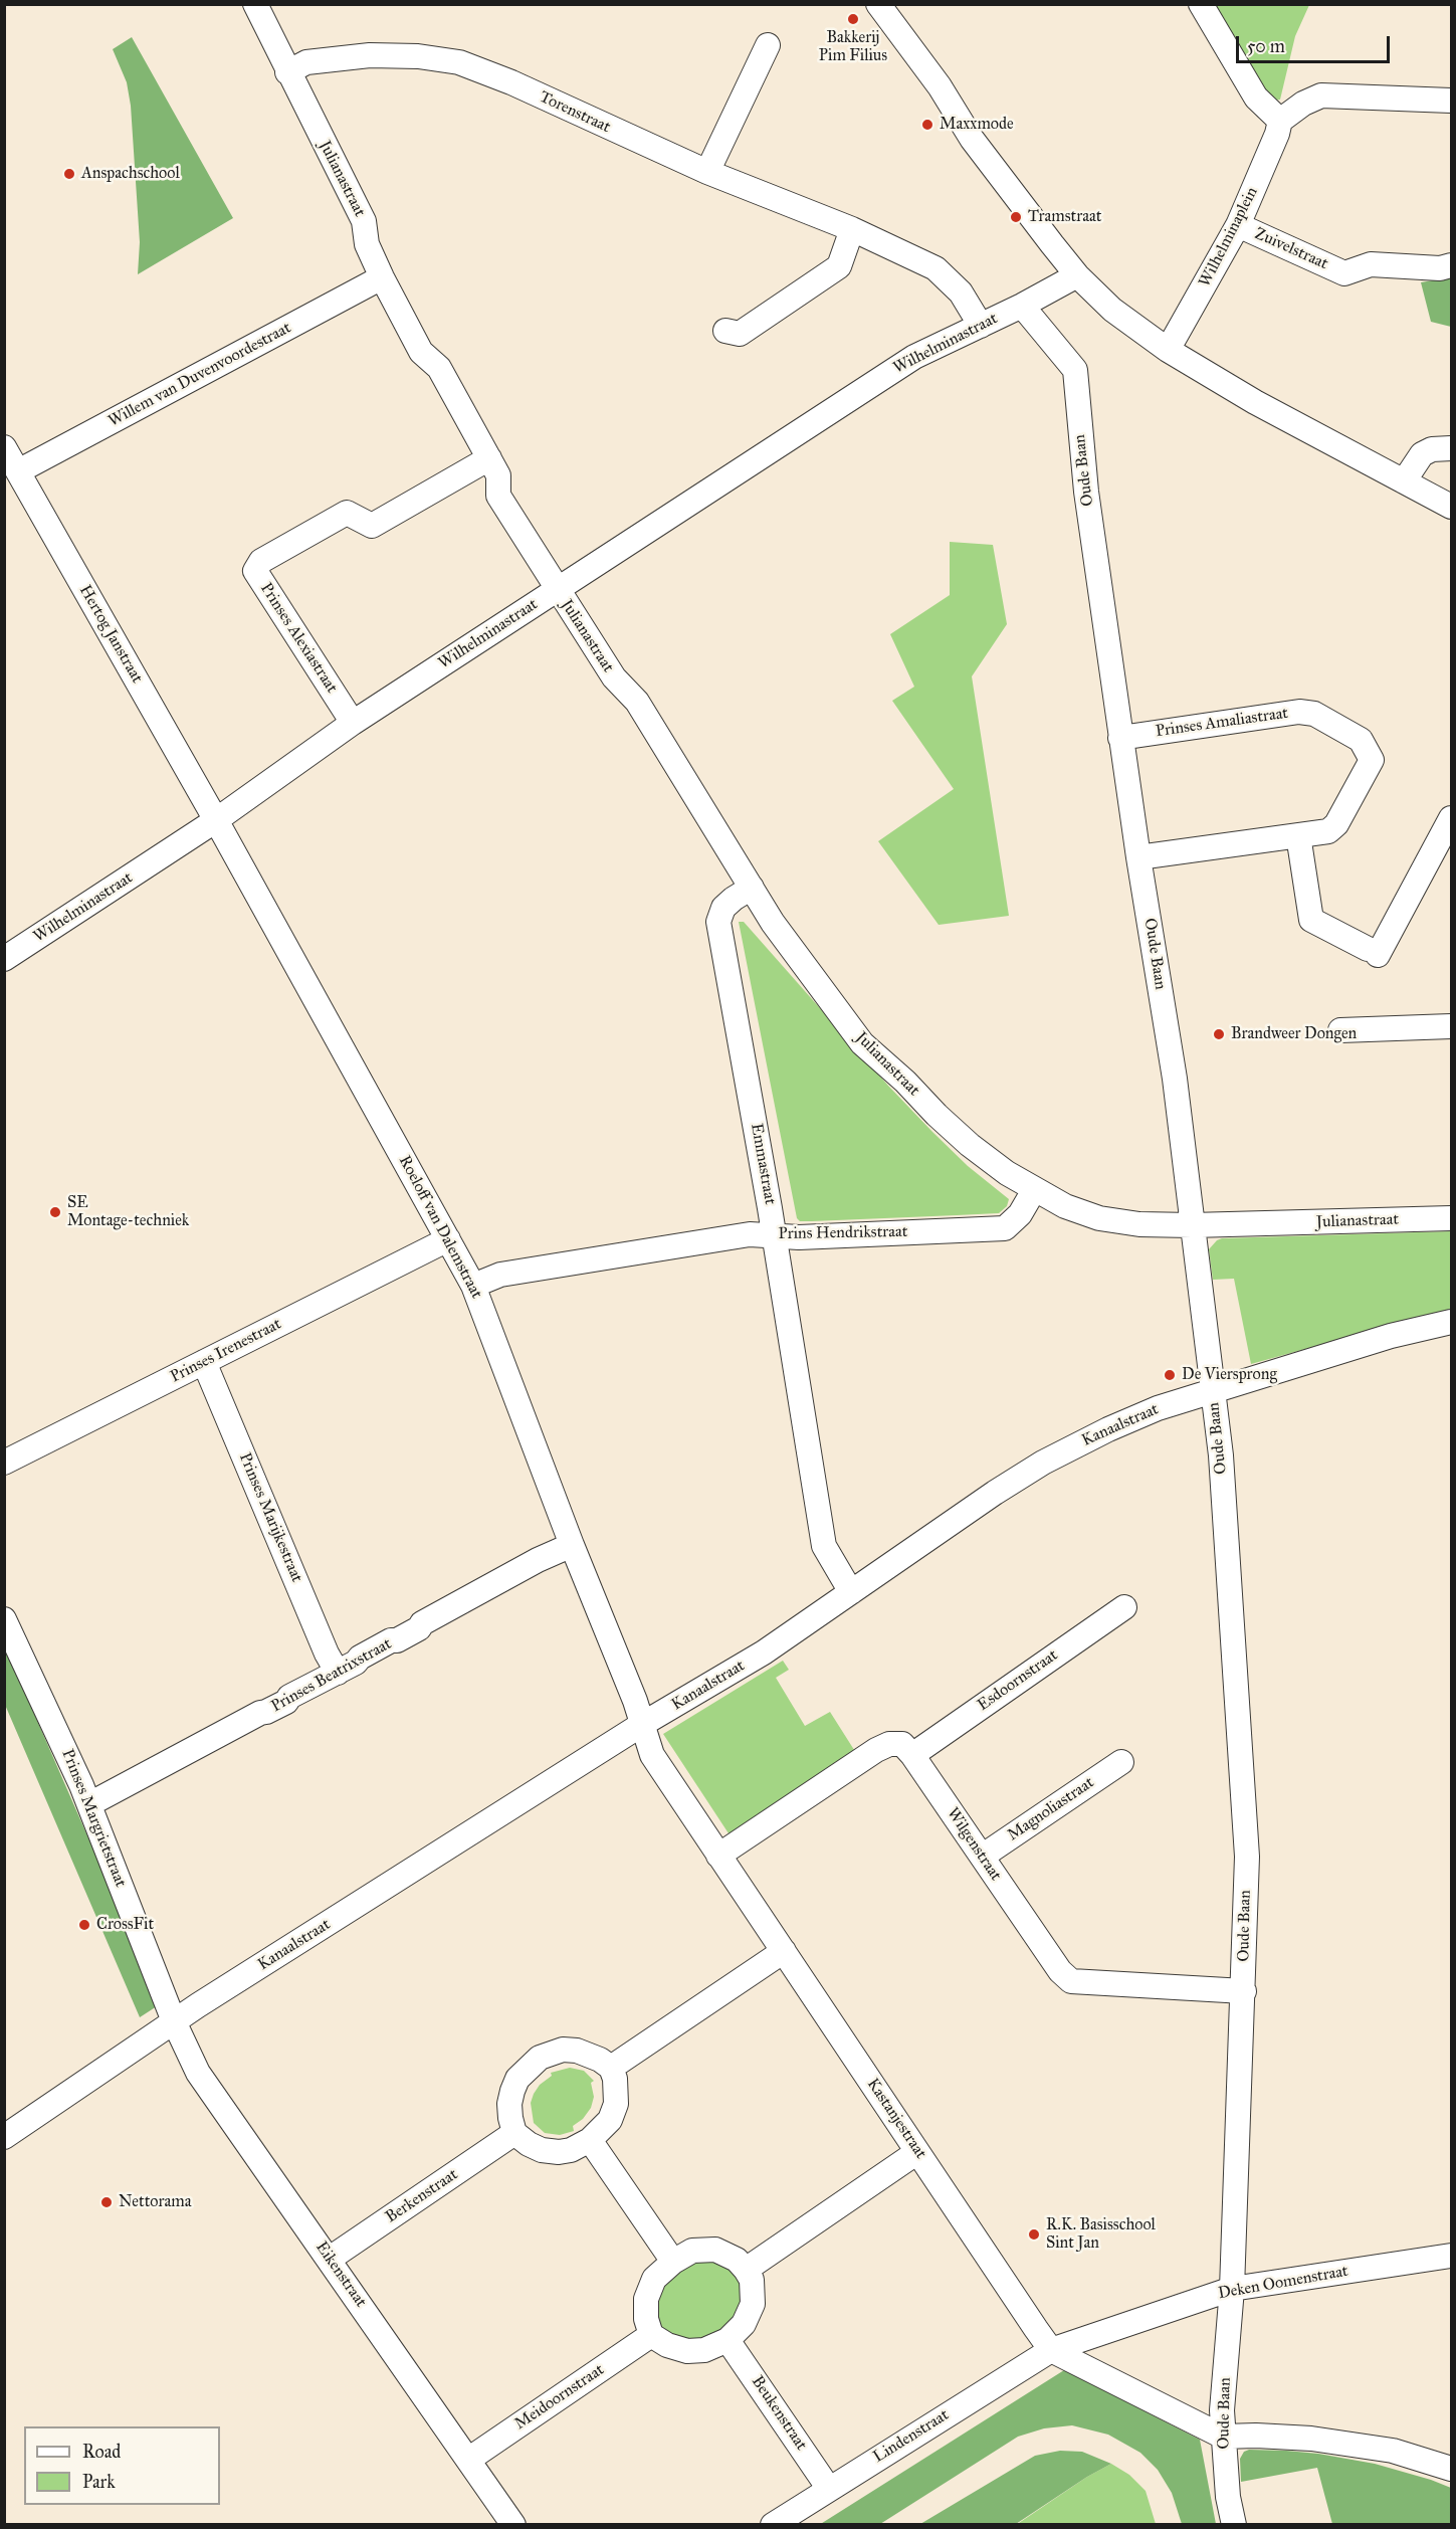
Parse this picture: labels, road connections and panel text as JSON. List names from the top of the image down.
{
  "streets": {
    "street": [
      "Torenstraat",
      "Julianastraat",
      "Wilhelminaplein",
      "Zuivelstraat",
      "Wilhelminastraat",
      "Willem van Duvenvoordestraat",
      "Oude Baan",
      "Hertog Janstraat",
      "Prinses Alexiastraat",
      "Prinses Amaliastraat",
      "Emmastraat",
      "Roeloff van Dalemstraat",
      "Prins Hendrikstraat",
      "Prinses Irenestraat",
      "Kanaalstraat",
      "Prinses Marijkestraat",
      "Prinses Beatrixstraat",
      "Esdoornstraat",
      "Magnoliastraat",
      "Prinses Margrietstraat",
      "Wilgenstraat",
      "Kastanjestraat",
      "Berkenstraat",
      "Eikenstraat",
      "Deken Oomenstraat",
      "Meidoornstraat",
      "Beukenstraat",
      "Lindenstraat"
    ]
  },
  "crossings": [
    ["Torenstraat", "Julianastraat"],
    ["Torenstraat", "Wilhelminastraat"],
    ["Julianastraat", "Wilhelminastraat"],
    ["Julianastraat", "Willem van Duvenvoordestraat"],
    ["Julianastraat", "Oude Baan"],
    ["Julianastraat", "Prinses Alexiastraat"],
    ["Julianastraat", "Emmastraat"],
    ["Julianastraat", "Prins Hendrikstraat"],
    ["Wilhelminaplein", "Zuivelstraat"],
    ["Wilhelminastraat", "Oude Baan"],
    ["Wilhelminastraat", "Hertog Janstraat"],
    ["Wilhelminastraat", "Prinses Alexiastraat"],
    ["Wilhelminastraat", "Roeloff van Dalemstraat"],
    ["Willem van Duvenvoordestraat", "Hertog Janstraat"],
    ["Oude Baan", "Prinses Amaliastraat"],
    ["Oude Baan", "Kanaalstraat"],
    ["Oude Baan", "Wilgenstraat"],
    ["Oude Baan", "Kastanjestraat"],
    ["Oude Baan", "Deken Oomenstraat"],
    ["Hertog Janstraat", "Roeloff van Dalemstraat"],
    ["Emmastraat", "Prins Hendrikstraat"],
    ["Emmastraat", "Kanaalstraat"],
    ["Roeloff van Dalemstraat", "Prins Hendrikstraat"],
    ["Roeloff van Dalemstraat", "Prinses Irenestraat"],
    ["Roeloff van Dalemstraat", "Kanaalstraat"],
    ["Roeloff van Dalemstraat", "Prinses Beatrixstraat"],
    ["Roeloff van Dalemstraat", "Kastanjestraat"],
    ["Prinses Irenestraat", "Prinses Marijkestraat"],
    ["Kanaalstraat", "Prinses Margrietstraat"],
    ["Kanaalstraat", "Kastanjestraat"],
    ["Kanaalstraat", "Eikenstraat"],
    ["Prinses Marijkestraat", "Prinses Beatrixstraat"],
    ["Prinses Beatrixstraat", "Prinses Margrietstraat"],
    ["Esdoornstraat", "Wilgenstraat"],
    ["Magnoliastraat", "Wilgenstraat"],
    ["Prinses Margrietstraat", "Eikenstraat"],
    ["Kastanjestraat", "Deken Oomenstraat"],
    ["Kastanjestraat", "Lindenstraat"],
    ["Berkenstraat", "Eikenstraat"],
    ["Eikenstraat", "Meidoornstraat"],
    ["Deken Oomenstraat", "Lindenstraat"],
    ["Meidoornstraat", "Beukenstraat"],
    ["Beukenstraat", "Lindenstraat"]
  ],
  "places": [
    "Bakkerij Pim Filius",
    "Maxxmode",
    "Anspachschool",
    "Tramstraat",
    "Brandweer Dongen",
    "SE Montage-techniek",
    "De Viersprong",
    "CrossFit",
    "Nettorama",
    "R.K. Basisschool Sint Jan"
  ],
  "legend": ["Road", "Park"],
  "scale_bar": "50 m"
}
